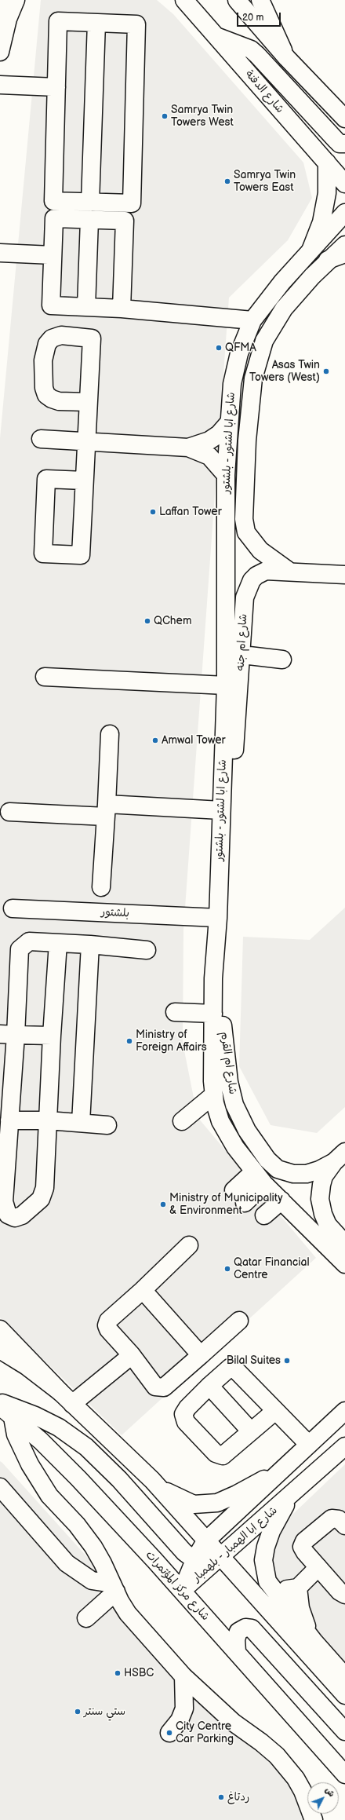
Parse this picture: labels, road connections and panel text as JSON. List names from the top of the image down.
{
  "streets": {
    "street": [
      "شارع الدفنة",
      "شارع ابا لشتور - بلشتور",
      "شارع ام جنه",
      "بلشتور",
      "شارع ام القرم",
      "شارع ابا الهمبار - بلهمبار",
      "شارع مركز المؤتمرات"
    ]
  },
  "crossings": [
    ["شارع ابا لشتور - بلشتور", "شارع ام جنه"],
    ["شارع ابا لشتور - بلشتور", "بلشتور"],
    ["شارع ابا لشتور - بلشتور", "شارع ام القرم"],
    ["شارع ابا الهمبار - بلهمبار", "شارع مركز المؤتمرات"]
  ],
  "places": [
    "Samrya Twin Towers West",
    "Samrya Twin Towers East",
    "QFMA",
    "Asas Twin Towers (West)",
    "Laffan Tower",
    "QChem",
    "Amwal Tower",
    "Ministry of Foreign Affairs",
    "Ministry of Municipality & Environment",
    "Qatar Financial Centre",
    "Bilal Suites",
    "HSBC",
    "ستي سنتر",
    "City Centre Car Parking",
    "ردتاغ"
  ],
  "scale_bar": "20 m",
  "north": "top right"
}
